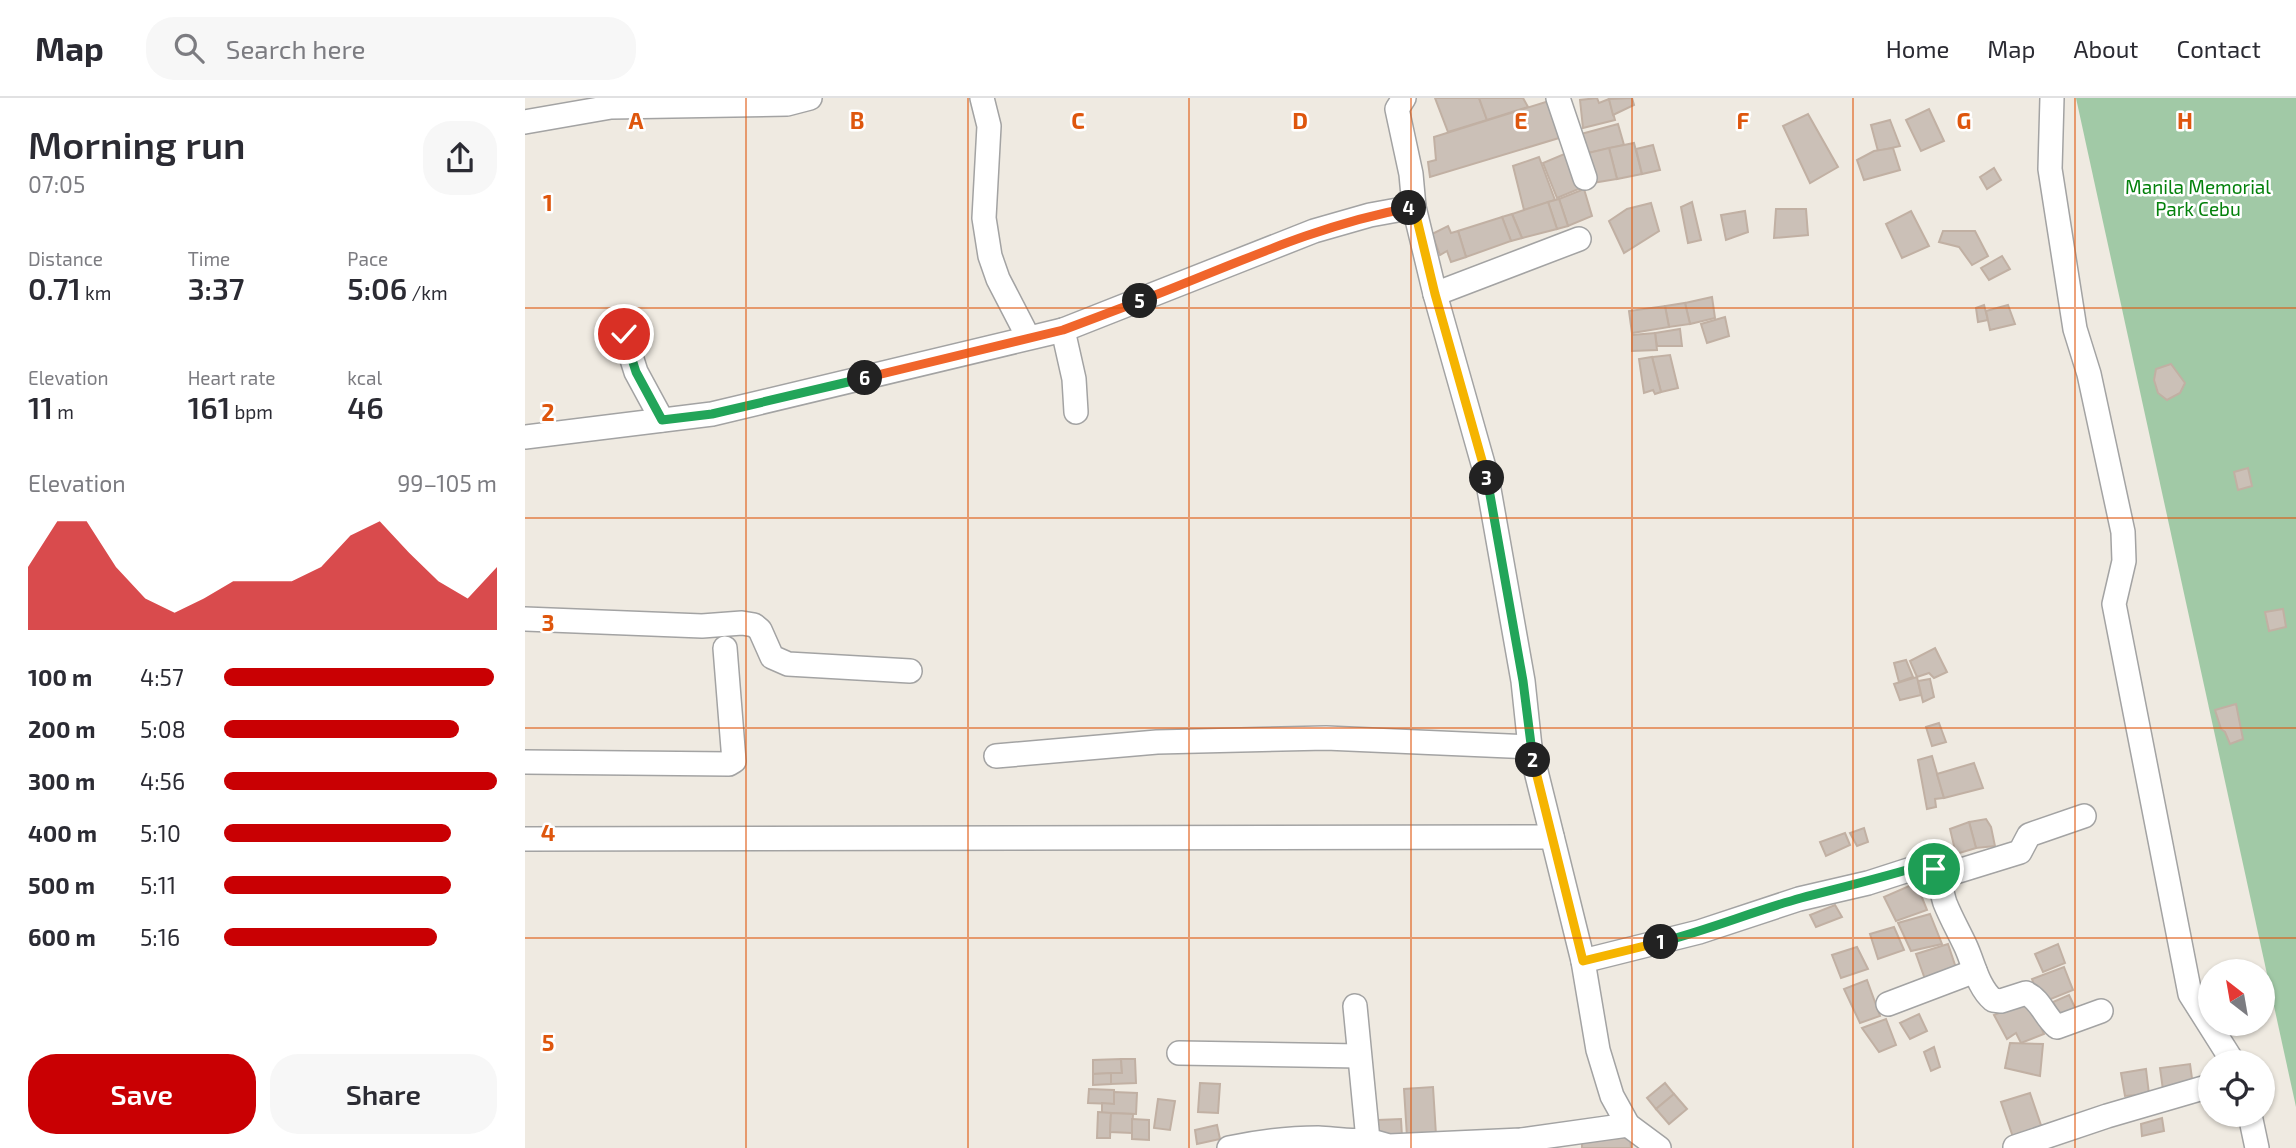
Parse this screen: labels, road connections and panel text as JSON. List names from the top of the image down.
{
  "parks": ["Manila Memorial Park Cebu"],
  "north": "top left",
  "page": {
    "header": "Map",
    "search": "Search here",
    "nav": [
      "Home",
      "Map",
      "About",
      "Contact"
    ],
    "heading": ["Morning run", "07:05"],
    "pins": [
      "4",
      "5",
      "6",
      "3",
      "2",
      "1"
    ],
    "stats": [
      ["Distance", "0.71 km"],
      ["Time", "3:37"],
      ["Pace", "5:06 /km"],
      ["Elevation", "11 m"],
      ["Heart rate", "161 bpm"],
      ["kcal", "46"]
    ],
    "chart": ["Elevation", "99–105 m"],
    "list": [
      {
        "name": "100 m",
        "note": "4:57"
      },
      {
        "name": "200 m",
        "note": "5:08"
      },
      {
        "name": "300 m",
        "note": "4:56"
      },
      {
        "name": "400 m",
        "note": "5:10"
      },
      {
        "name": "500 m",
        "note": "5:11"
      },
      {
        "name": "600 m",
        "note": "5:16"
      }
    ],
    "buttons": ["Save", "Share"]
  },
  "grid": {
    "columns": [
      "A",
      "B",
      "C",
      "D",
      "E",
      "F",
      "G",
      "H"
    ],
    "rows": [
      "1",
      "2",
      "3",
      "4",
      "5"
    ]
  }
}
